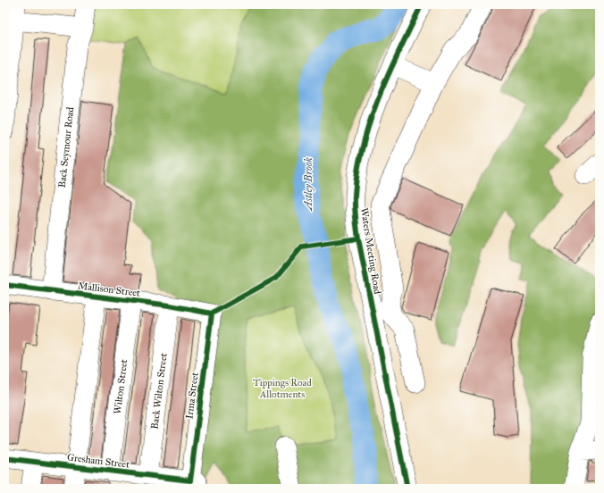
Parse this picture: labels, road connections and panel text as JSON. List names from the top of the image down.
{
  "streets": {
    "street": [
      "Back Seymour Road",
      "Waters Meeting Road",
      "Mallison Street",
      "Wilton Street",
      "Back Wilton Street",
      "Irma Street",
      "Gresham Street"
    ]
  },
  "crossings": [
    ["Back Seymour Road", "Mallison Street"],
    ["Mallison Street", "Wilton Street"],
    ["Mallison Street", "Back Wilton Street"],
    ["Mallison Street", "Irma Street"],
    ["Wilton Street", "Gresham Street"],
    ["Back Wilton Street", "Gresham Street"],
    ["Irma Street", "Gresham Street"]
  ],
  "water": ["Astley Brook"],
  "parks": ["Tippings Road Allotments"]
}
